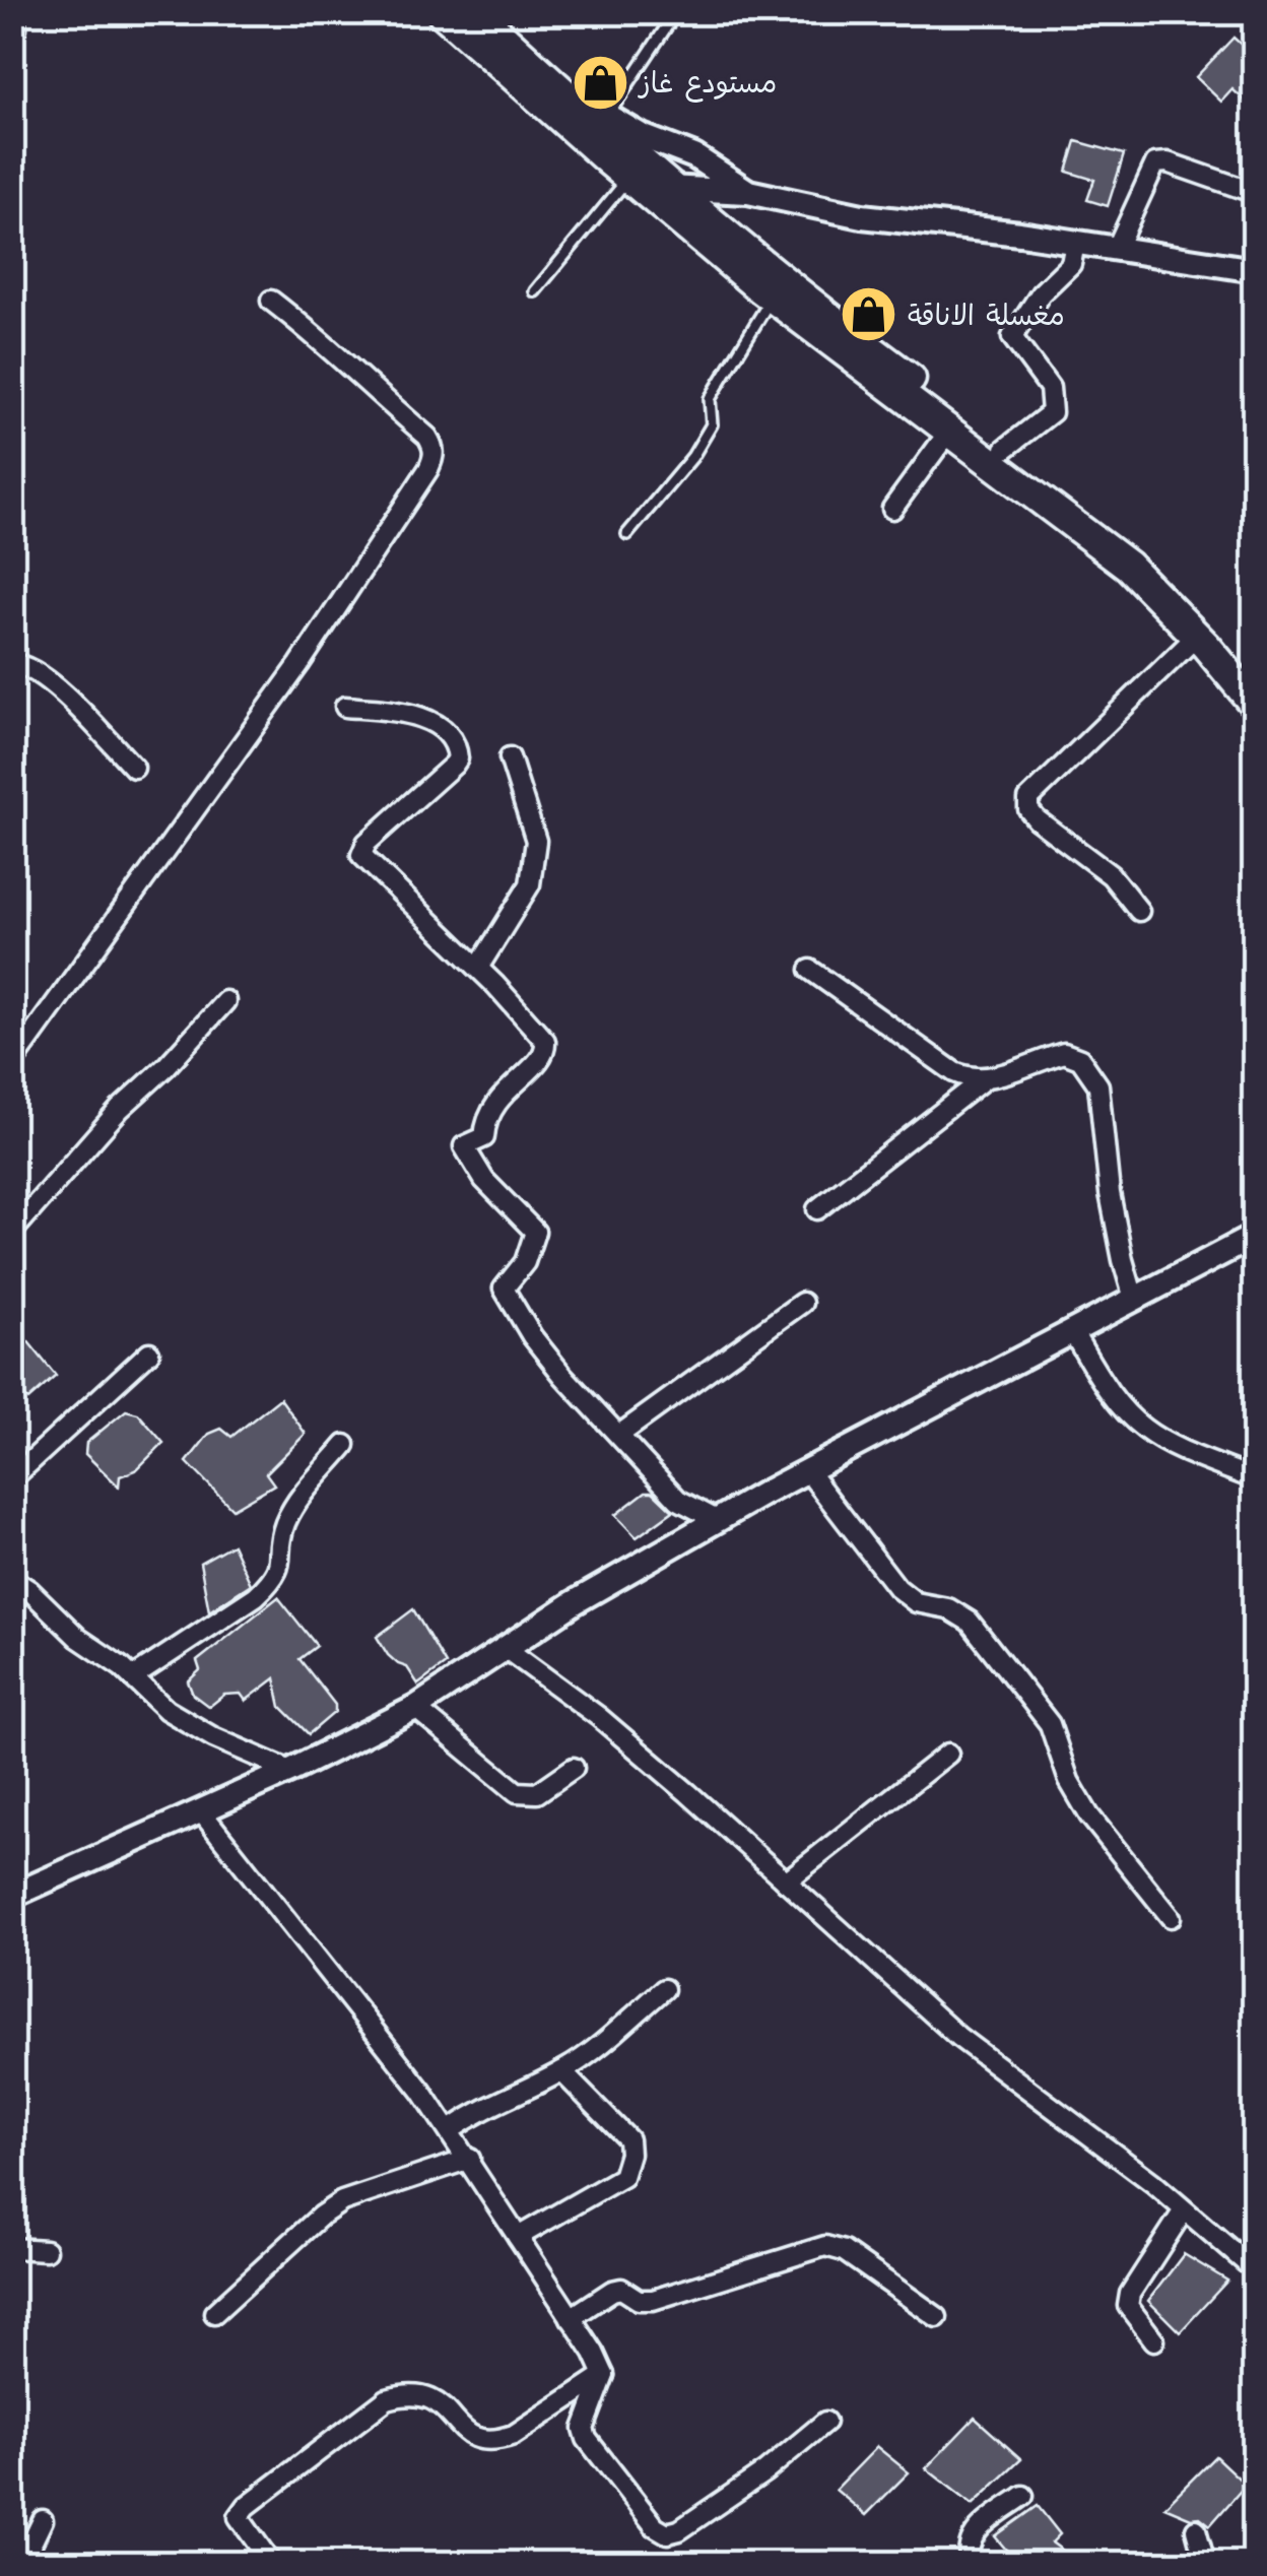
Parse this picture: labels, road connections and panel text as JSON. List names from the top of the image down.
{
  "places": {
    "shop": ["مستودع غاز", "مغسلة الاناقة"]
  }
}
